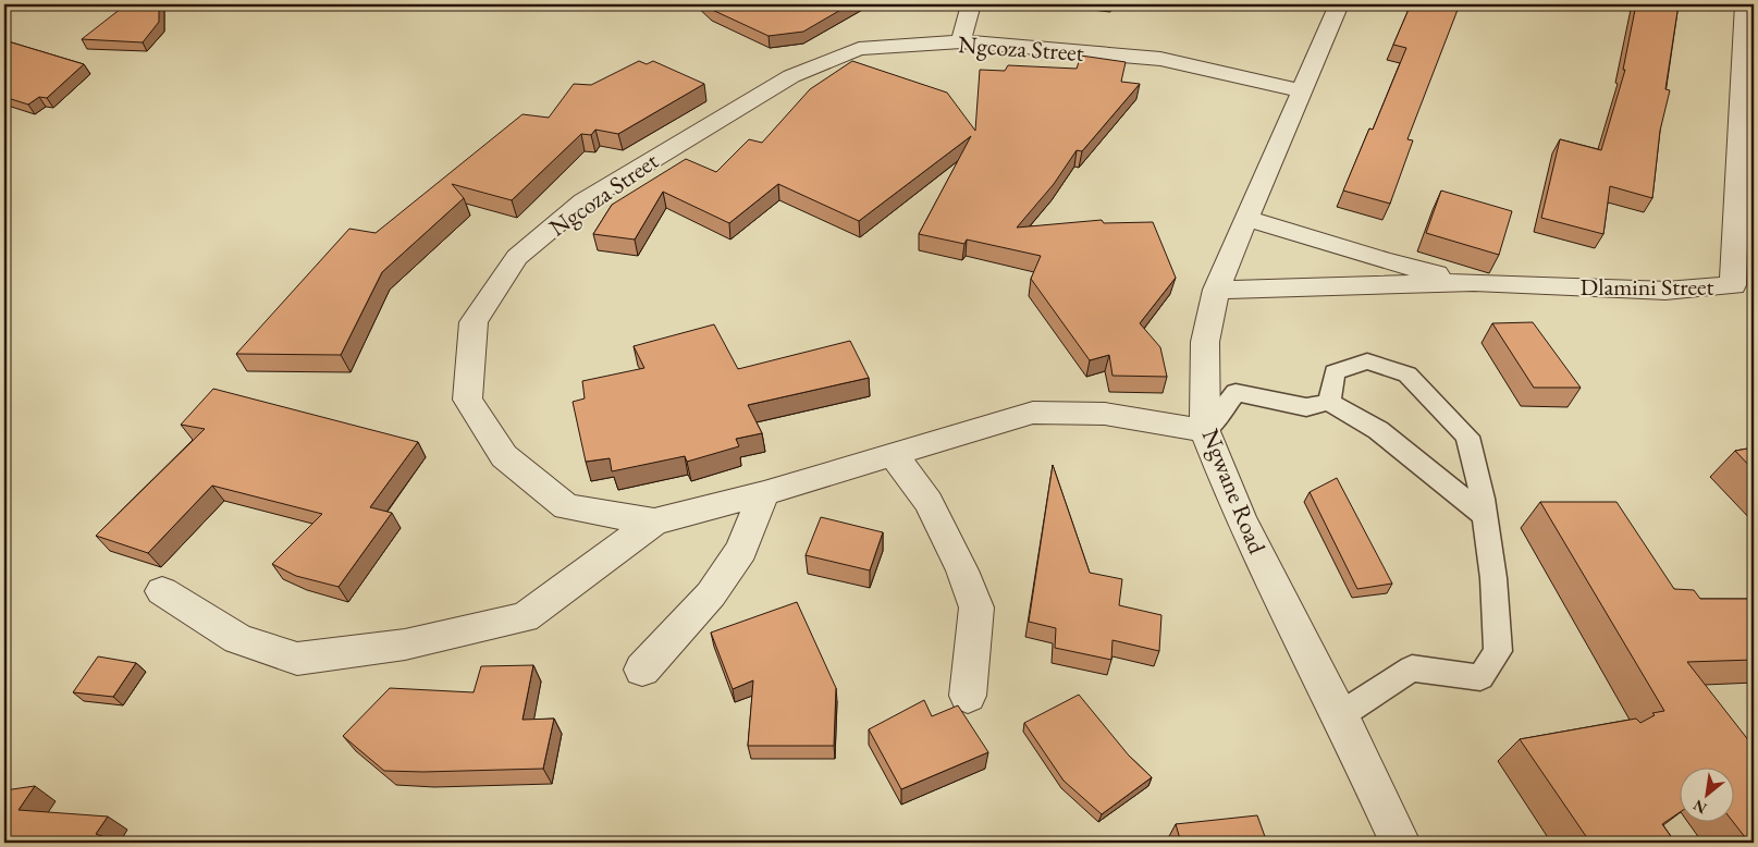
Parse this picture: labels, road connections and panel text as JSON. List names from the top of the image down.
{
  "streets": {
    "street": ["Ngcoza Street", "Dlamini Street", "Ngwane Road"]
  },
  "crossings": [
    ["Ngcoza Street", "Ngwane Road"],
    ["Dlamini Street", "Ngwane Road"]
  ],
  "north": "bottom left"
}
